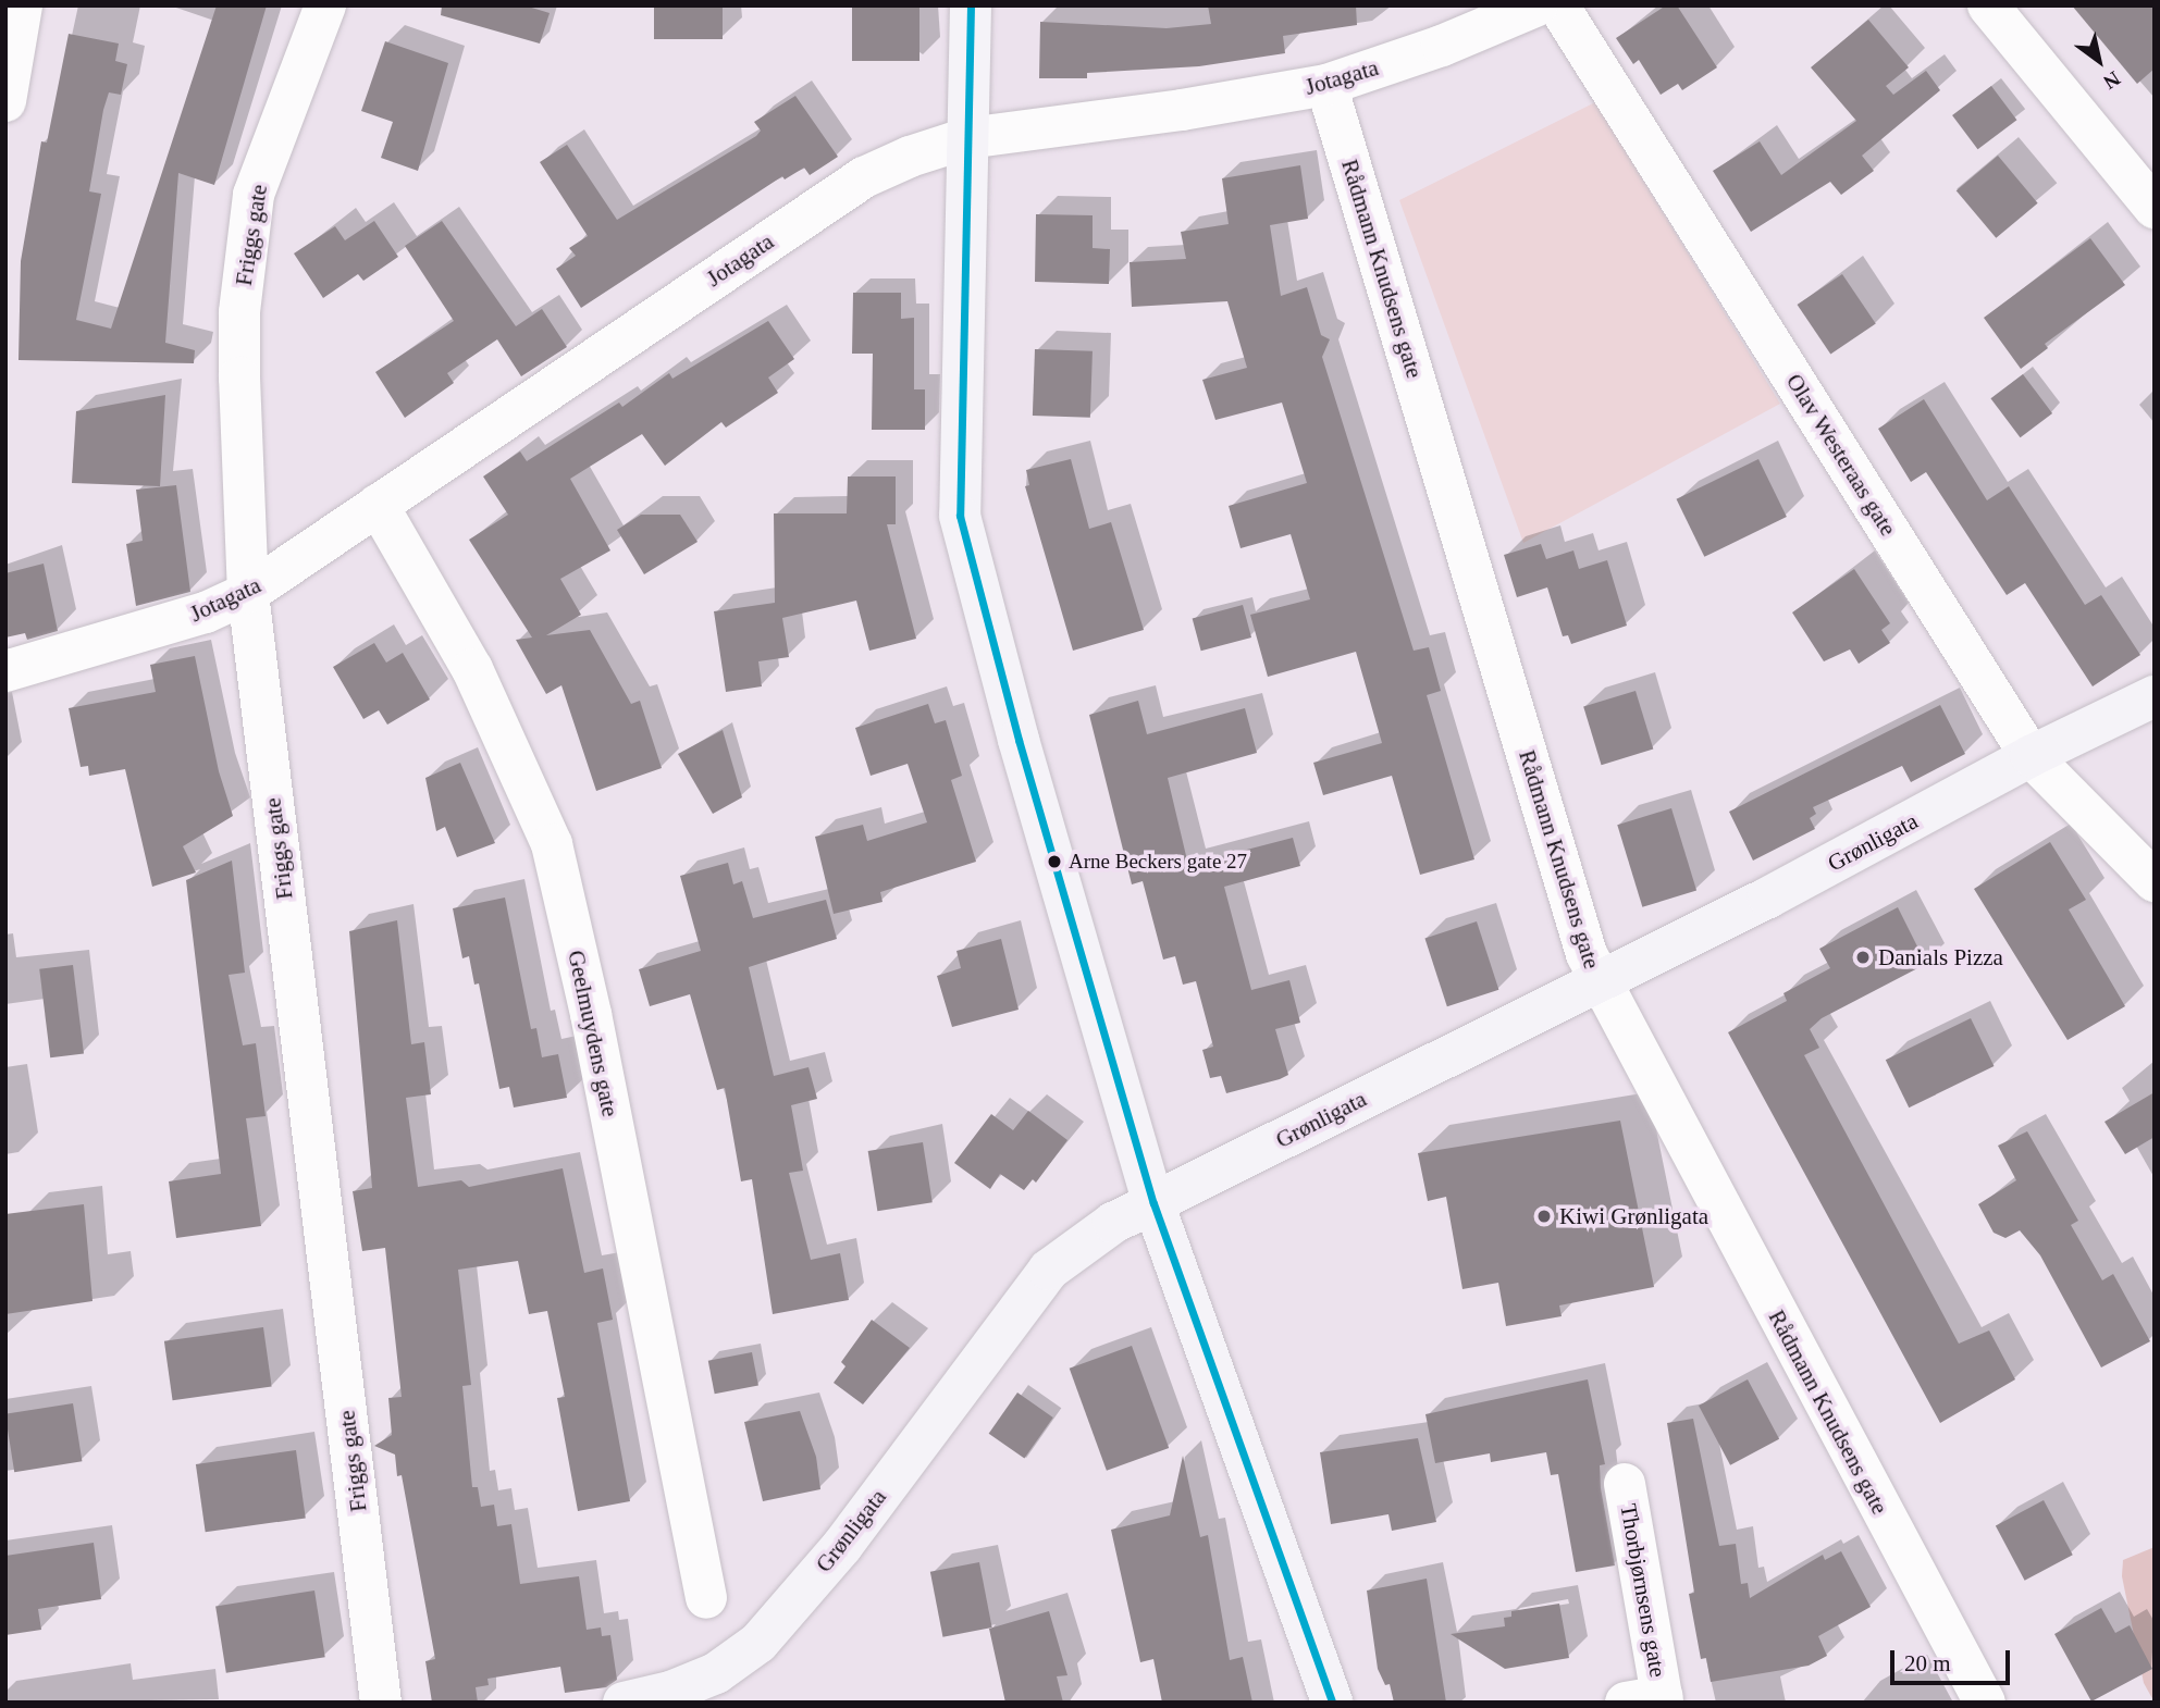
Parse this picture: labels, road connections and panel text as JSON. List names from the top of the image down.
{
  "streets": {
    "main road": ["Grønligata"],
    "street": [
      "Jotagata",
      "Friggs gate",
      "Rådmann Knudsens gate",
      "Olav Westeraas gate",
      "Geelmuydens gate",
      "Thorbjørnsens gate"
    ]
  },
  "crossings": [
    ["Jotagata", "Friggs gate"],
    ["Jotagata", "Rådmann Knudsens gate"],
    ["Jotagata", "Geelmuydens gate"],
    ["Rådmann Knudsens gate", "Grønligata"],
    ["Olav Westeraas gate", "Grønligata"]
  ],
  "places": ["Arne Beckers gate 27", "Danials Pizza", "Kiwi Grønligata"],
  "scale_bar": "20 m",
  "north": "bottom right"
}
